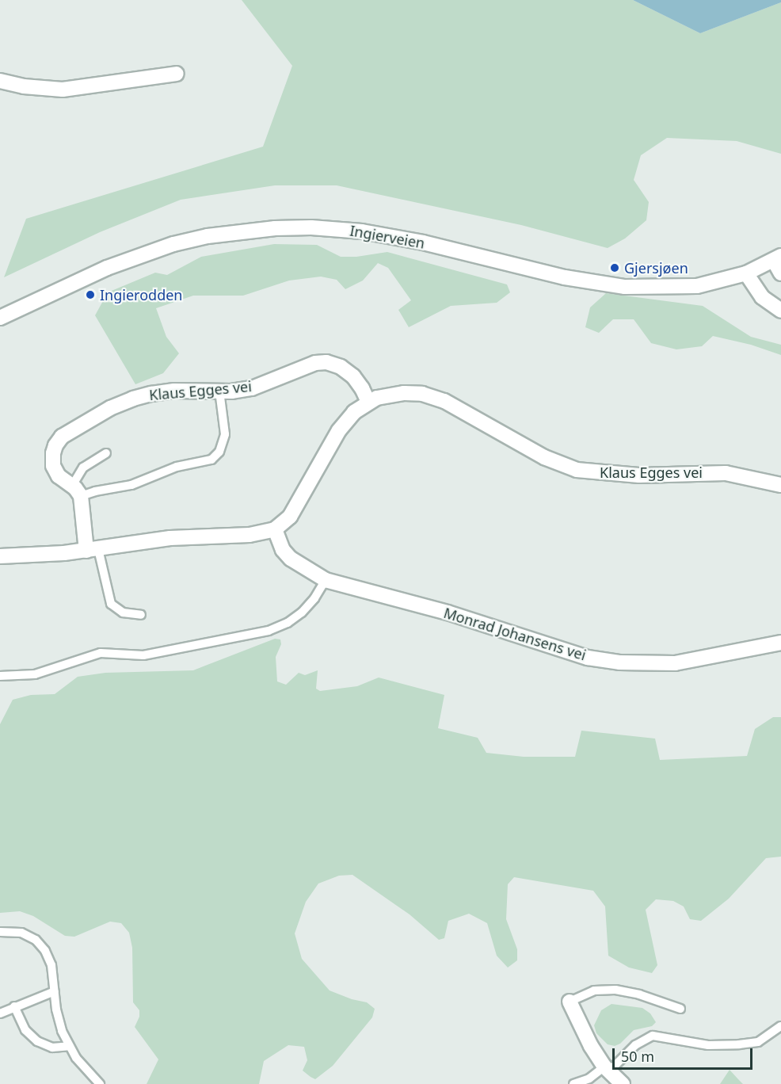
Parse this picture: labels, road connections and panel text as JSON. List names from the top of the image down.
{
  "streets": {
    "street": ["Ingierveien", "Klaus Egges vei", "Monrad Johansens vei"]
  },
  "crossings": [
    ["Klaus Egges vei", "Monrad Johansens vei"]
  ],
  "places": ["Gjersjøen", "Ingierodden"],
  "scale_bar": "50 m"
}
